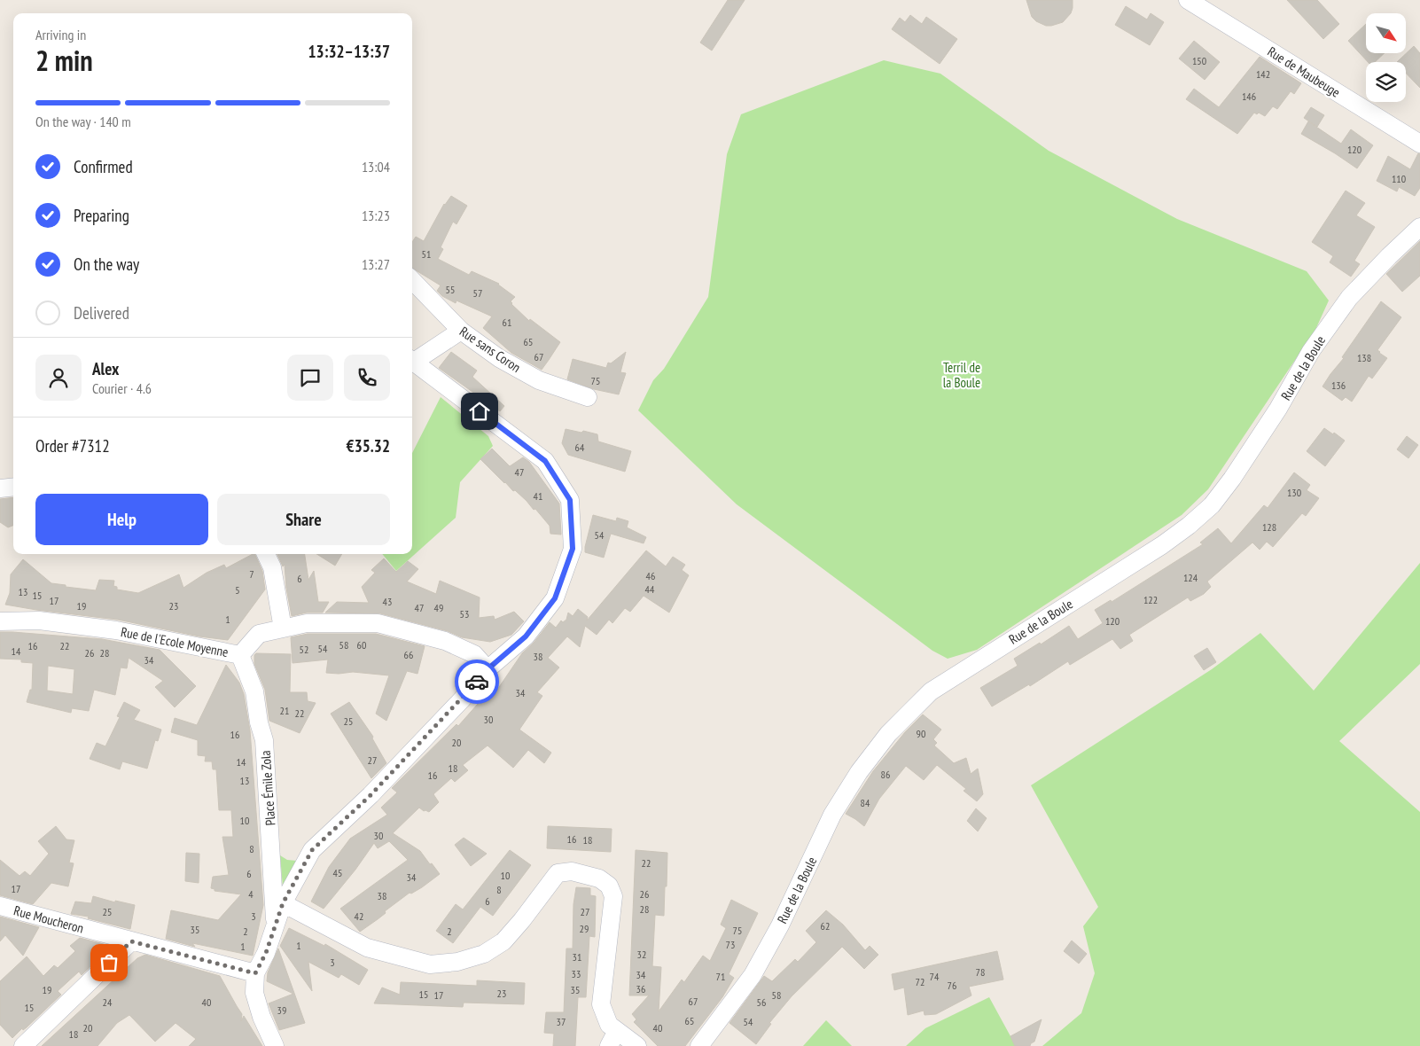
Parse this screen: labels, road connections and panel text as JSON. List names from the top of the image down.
{
  "streets": {
    "street": [
      "Rue de Maubeuge",
      "Rue sans Coron",
      "Rue de la Boule",
      "Rue de l'Ecole Moyenne",
      "Place Émile Zola",
      "Rue Moucheron"
    ]
  },
  "crossings": [
    ["Rue de l'Ecole Moyenne", "Place Émile Zola"],
    ["Place Émile Zola", "Rue Moucheron"]
  ],
  "parks": ["Terril de la Boule"],
  "house_numbers": [
    "150",
    "142",
    "146",
    "120",
    "110",
    "51",
    "55",
    "57",
    "61",
    "65",
    "67",
    "138",
    "75",
    "136",
    "64",
    "47",
    "130",
    "41",
    "128",
    "54",
    "7",
    "46",
    "124",
    "6",
    "44",
    "5",
    "13",
    "15",
    "122",
    "17",
    "43",
    "19",
    "23",
    "47",
    "49",
    "53",
    "1",
    "120",
    "58",
    "60",
    "16",
    "22",
    "54",
    "52",
    "14",
    "26",
    "28",
    "66",
    "38",
    "34",
    "34",
    "21",
    "22",
    "30",
    "25",
    "90",
    "16",
    "20",
    "27",
    "14",
    "18",
    "86",
    "16",
    "13",
    "84",
    "10",
    "30",
    "16",
    "18",
    "8",
    "22",
    "45",
    "6",
    "10",
    "34",
    "17",
    "8",
    "4",
    "26",
    "38",
    "6",
    "28",
    "25",
    "27",
    "3",
    "42",
    "62",
    "29",
    "35",
    "75",
    "2",
    "2",
    "73",
    "1",
    "1",
    "32",
    "31",
    "3",
    "78",
    "33",
    "34",
    "71",
    "74",
    "72",
    "76",
    "36",
    "19",
    "35",
    "23",
    "15",
    "17",
    "58",
    "67",
    "24",
    "40",
    "56",
    "15",
    "39",
    "65",
    "37",
    "54",
    "20",
    "40",
    "18"
  ],
  "north": "bottom right",
  "page": {
    "heading": ["2 min", "Arriving in", "13:32–13:37"],
    "panel": [
      "Alex",
      "Courier · 4.6",
      "Order #7312",
      "€35.32"
    ],
    "bar": "On the way · 140 m",
    "list": [
      ["Confirmed", "13:04"],
      ["Preparing", "13:23"],
      ["On the way", "13:27"],
      "Delivered"
    ],
    "buttons": ["Help", "Share"]
  }
}
